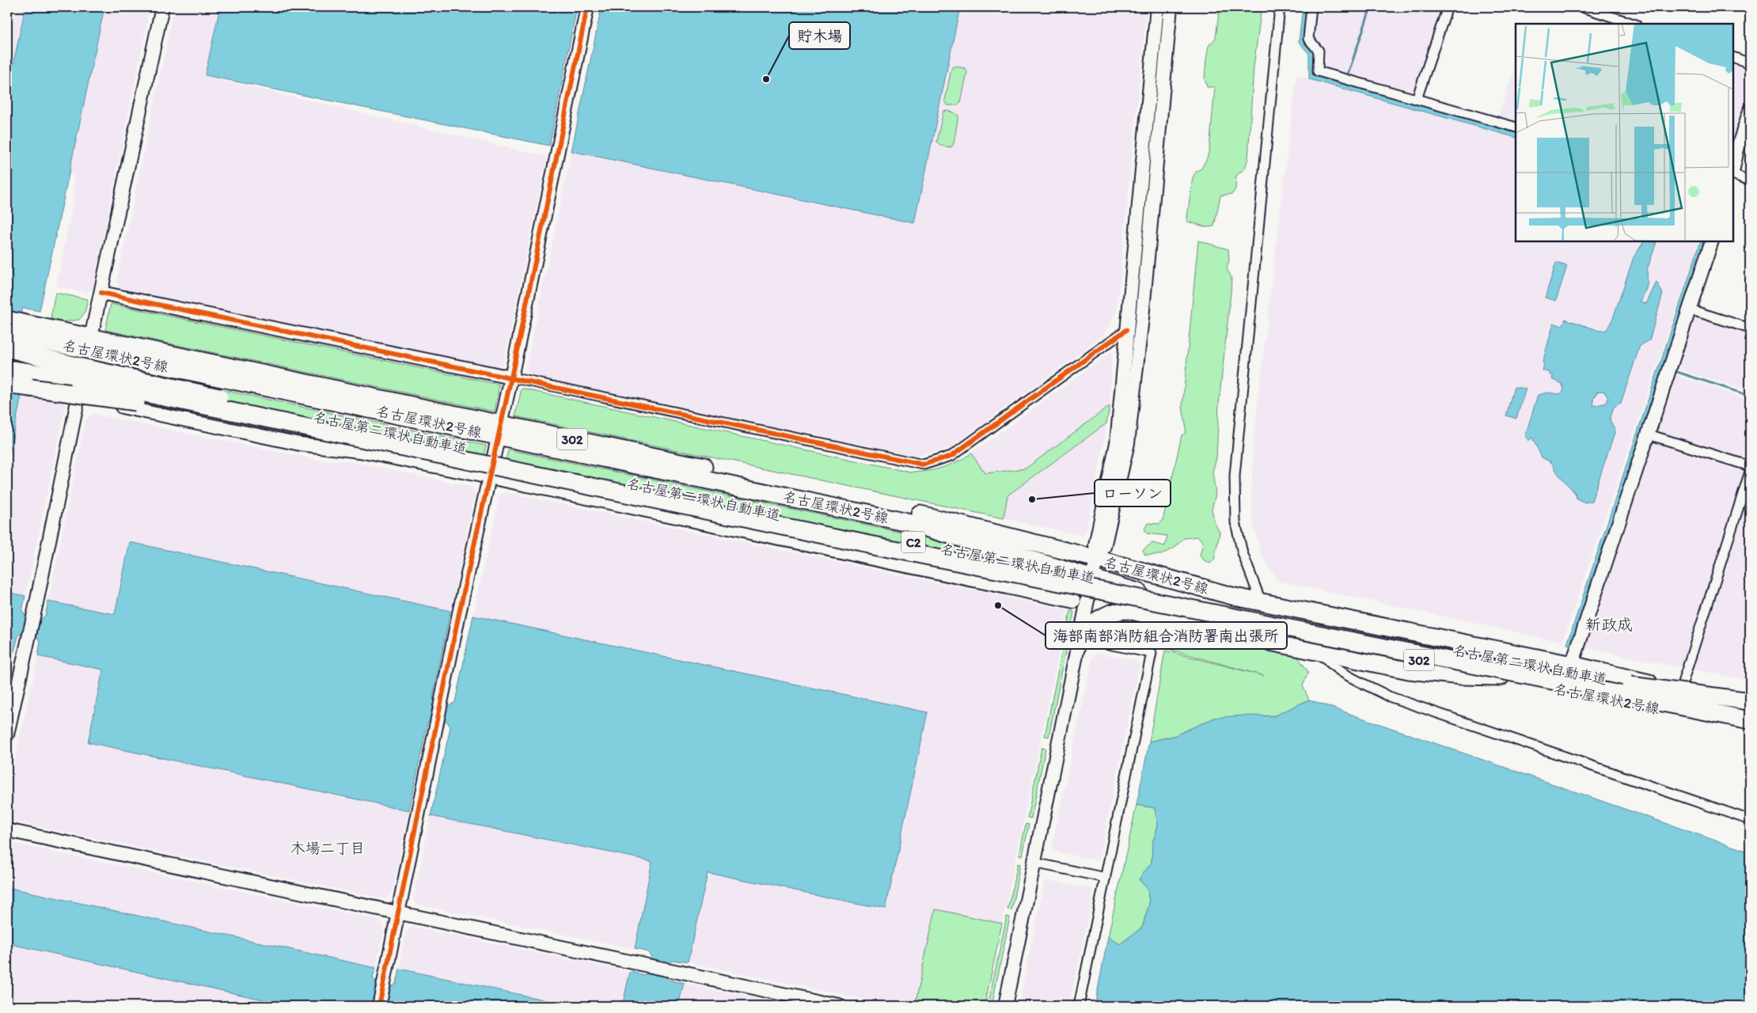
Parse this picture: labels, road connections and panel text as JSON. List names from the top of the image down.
{
  "streets": {
    "highway": [
      "名古屋環状2号線",
      "名古屋第二環状自動車道",
      "302",
      "C2"
    ]
  },
  "districts": ["新政成", "木場二丁目"],
  "places": ["貯木場", "ローソン", "海部南部消防組合消防署南出張所"]
}
